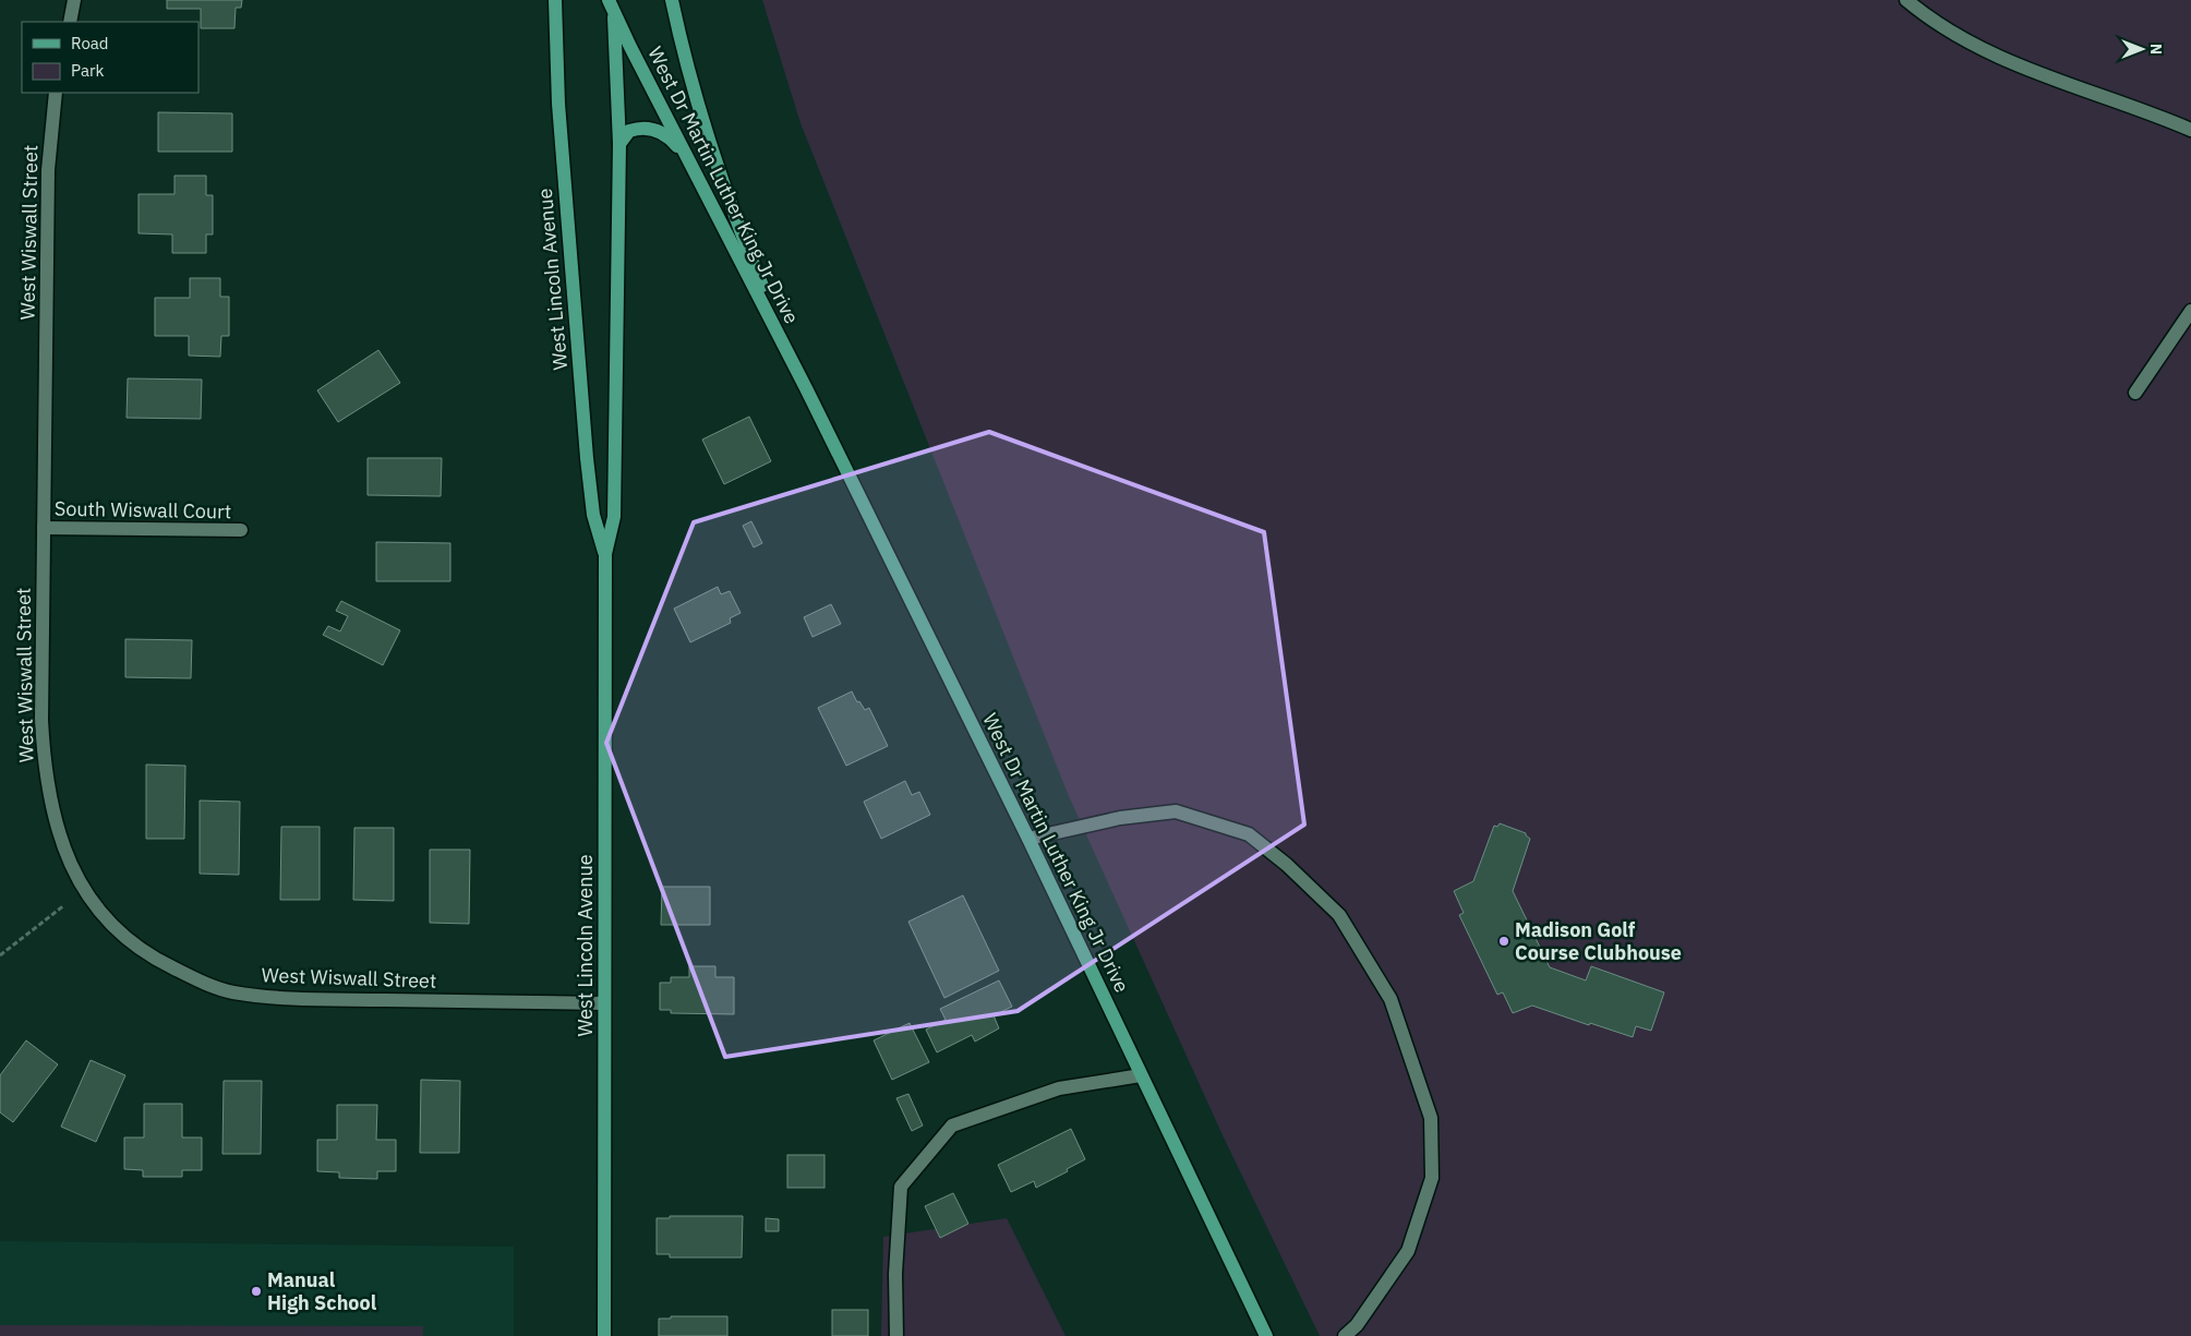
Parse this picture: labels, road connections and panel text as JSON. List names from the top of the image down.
{
  "streets": {
    "main road": ["West Dr Martin Luther King Jr Drive", "West Lincoln Avenue"],
    "street": ["West Wiswall Street", "South Wiswall Court"]
  },
  "crossings": [
    ["West Dr Martin Luther King Jr Drive", "West Lincoln Avenue"],
    ["West Wiswall Street", "West Lincoln Avenue"],
    ["West Wiswall Street", "South Wiswall Court"]
  ],
  "places": ["Madison Golf Course Clubhouse", "Manual High School"],
  "legend": ["Road", "Park"],
  "north": "right"
}
